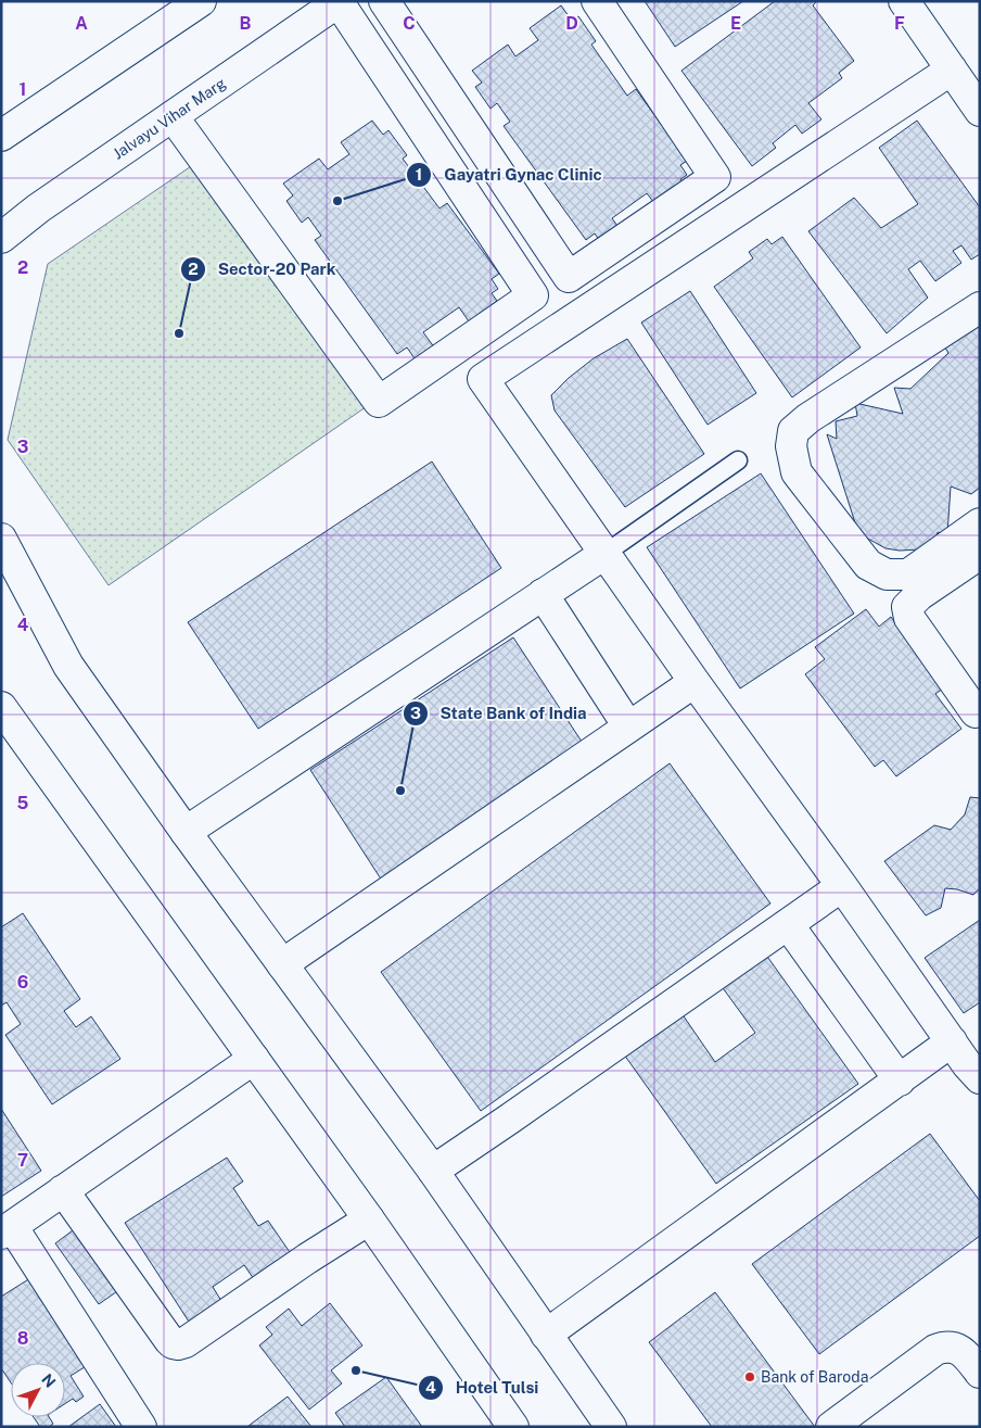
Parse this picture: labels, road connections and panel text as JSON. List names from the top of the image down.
{
  "streets": {
    "street": ["Jalvayu Vihar Marg"]
  },
  "places": [
    "Gayatri Gynac Clinic",
    "Sector-20 Park",
    "State Bank of India",
    "Hotel Tulsi",
    "Bank of Baroda"
  ],
  "north": "top right",
  "grid": {
    "columns": [
      "A",
      "B",
      "C",
      "D",
      "E",
      "F"
    ],
    "rows": [
      "1",
      "2",
      "3",
      "4",
      "5",
      "6",
      "7",
      "8"
    ]
  }
}
